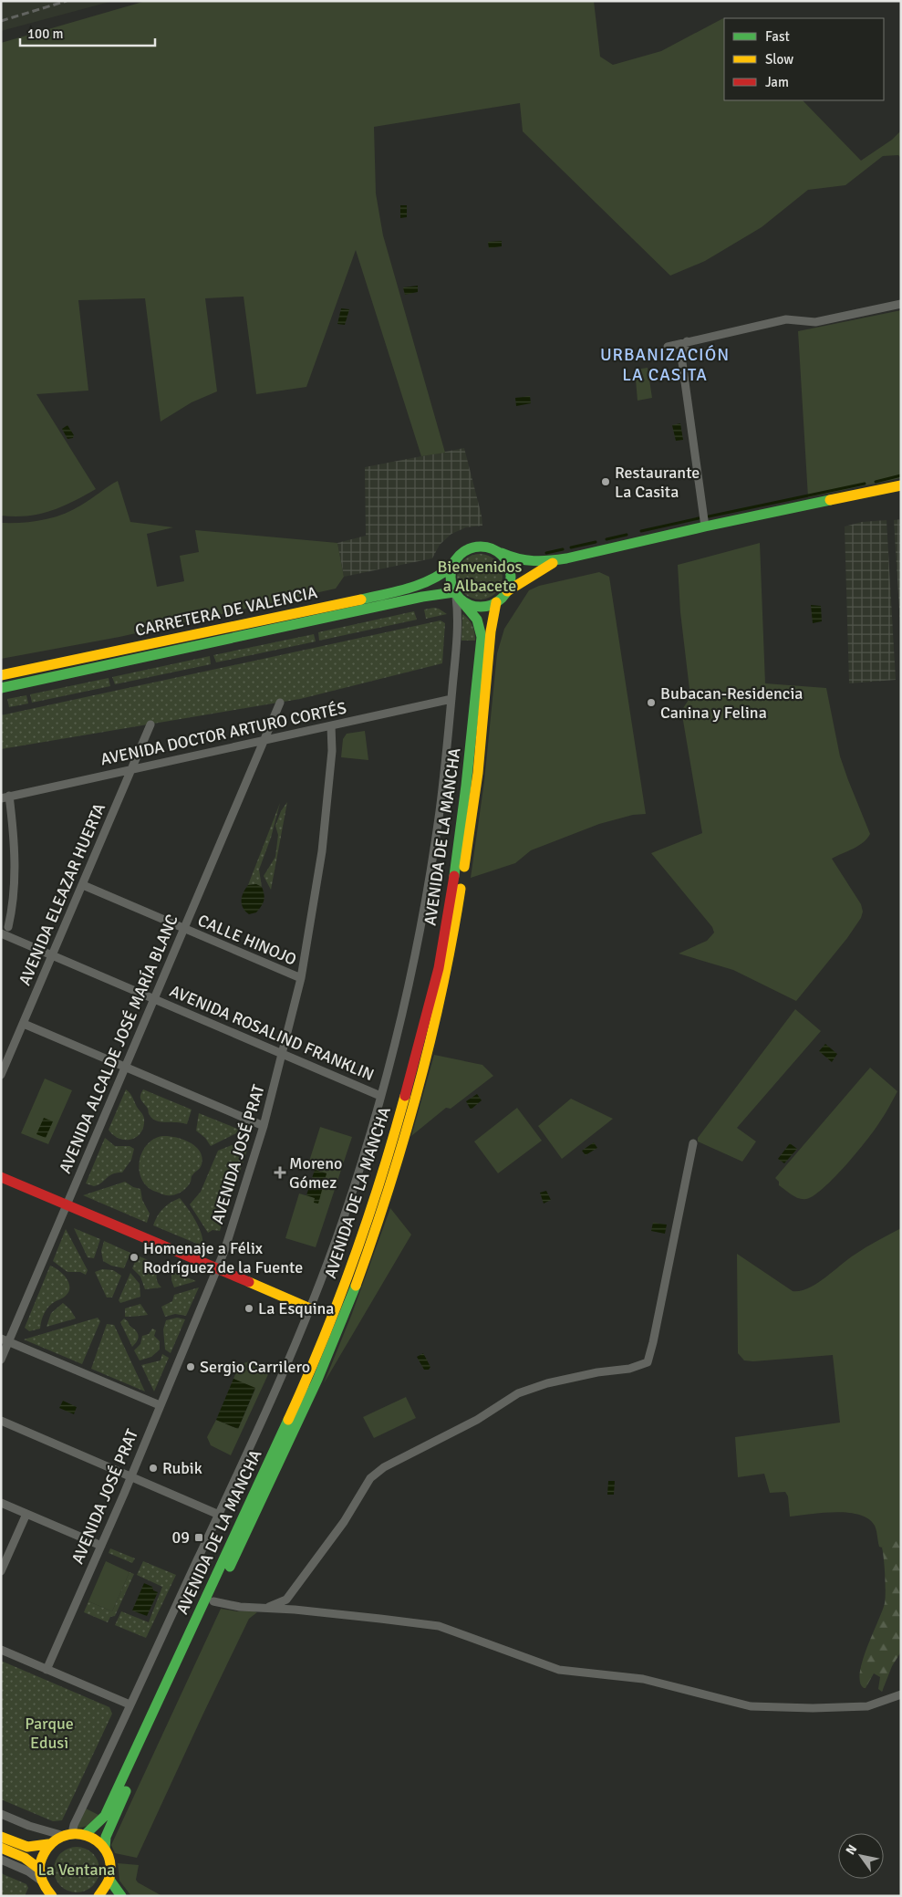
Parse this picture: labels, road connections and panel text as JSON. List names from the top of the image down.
{
  "streets": {
    "main road": ["CARRETERA DE VALENCIA", "AVENIDA DE LA MANCHA"],
    "street": [
      "AVENIDA DOCTOR ARTURO CORTÉS",
      "AVENIDA ELEAZAR HUERTA",
      "CALLE HINOJO",
      "AVENIDA ROSALIND FRANKLIN",
      "AVENIDA ALCALDE JOSÉ MARÍA BLANC",
      "AVENIDA JOSÉ PRAT"
    ]
  },
  "crossings": [
    ["CARRETERA DE VALENCIA", "AVENIDA DE LA MANCHA"],
    ["AVENIDA DOCTOR ARTURO CORTÉS", "AVENIDA DE LA MANCHA"],
    ["AVENIDA DOCTOR ARTURO CORTÉS", "AVENIDA ELEAZAR HUERTA"],
    ["AVENIDA DOCTOR ARTURO CORTÉS", "AVENIDA ALCALDE JOSÉ MARÍA BLANC"],
    ["AVENIDA DOCTOR ARTURO CORTÉS", "AVENIDA JOSÉ PRAT"],
    ["AVENIDA DE LA MANCHA", "AVENIDA ROSALIND FRANKLIN"],
    ["AVENIDA ELEAZAR HUERTA", "CALLE HINOJO"],
    ["AVENIDA ELEAZAR HUERTA", "AVENIDA ROSALIND FRANKLIN"],
    ["CALLE HINOJO", "AVENIDA ALCALDE JOSÉ MARÍA BLANC"],
    ["CALLE HINOJO", "AVENIDA JOSÉ PRAT"],
    ["AVENIDA ROSALIND FRANKLIN", "AVENIDA ALCALDE JOSÉ MARÍA BLANC"],
    ["AVENIDA ROSALIND FRANKLIN", "AVENIDA JOSÉ PRAT"]
  ],
  "districts": ["URBANIZACIÓN LA CASITA"],
  "parks": ["Bienvenidos a Albacete", "Parque Edusi", "La Ventana"],
  "places": {
    "other": [
      "Restaurante La Casita",
      "Bubacan-Residencia Canina y Felina",
      "Homenaje a Félix Rodríguez de la Fuente",
      "La Esquina",
      "Sergio Carrilero",
      "Rubik"
    ],
    "health": ["Moreno Gómez"],
    "transit": ["09"]
  },
  "legend": ["Fast", "Slow", "Jam"],
  "scale_bar": "100 m",
  "north": "top left"
}
